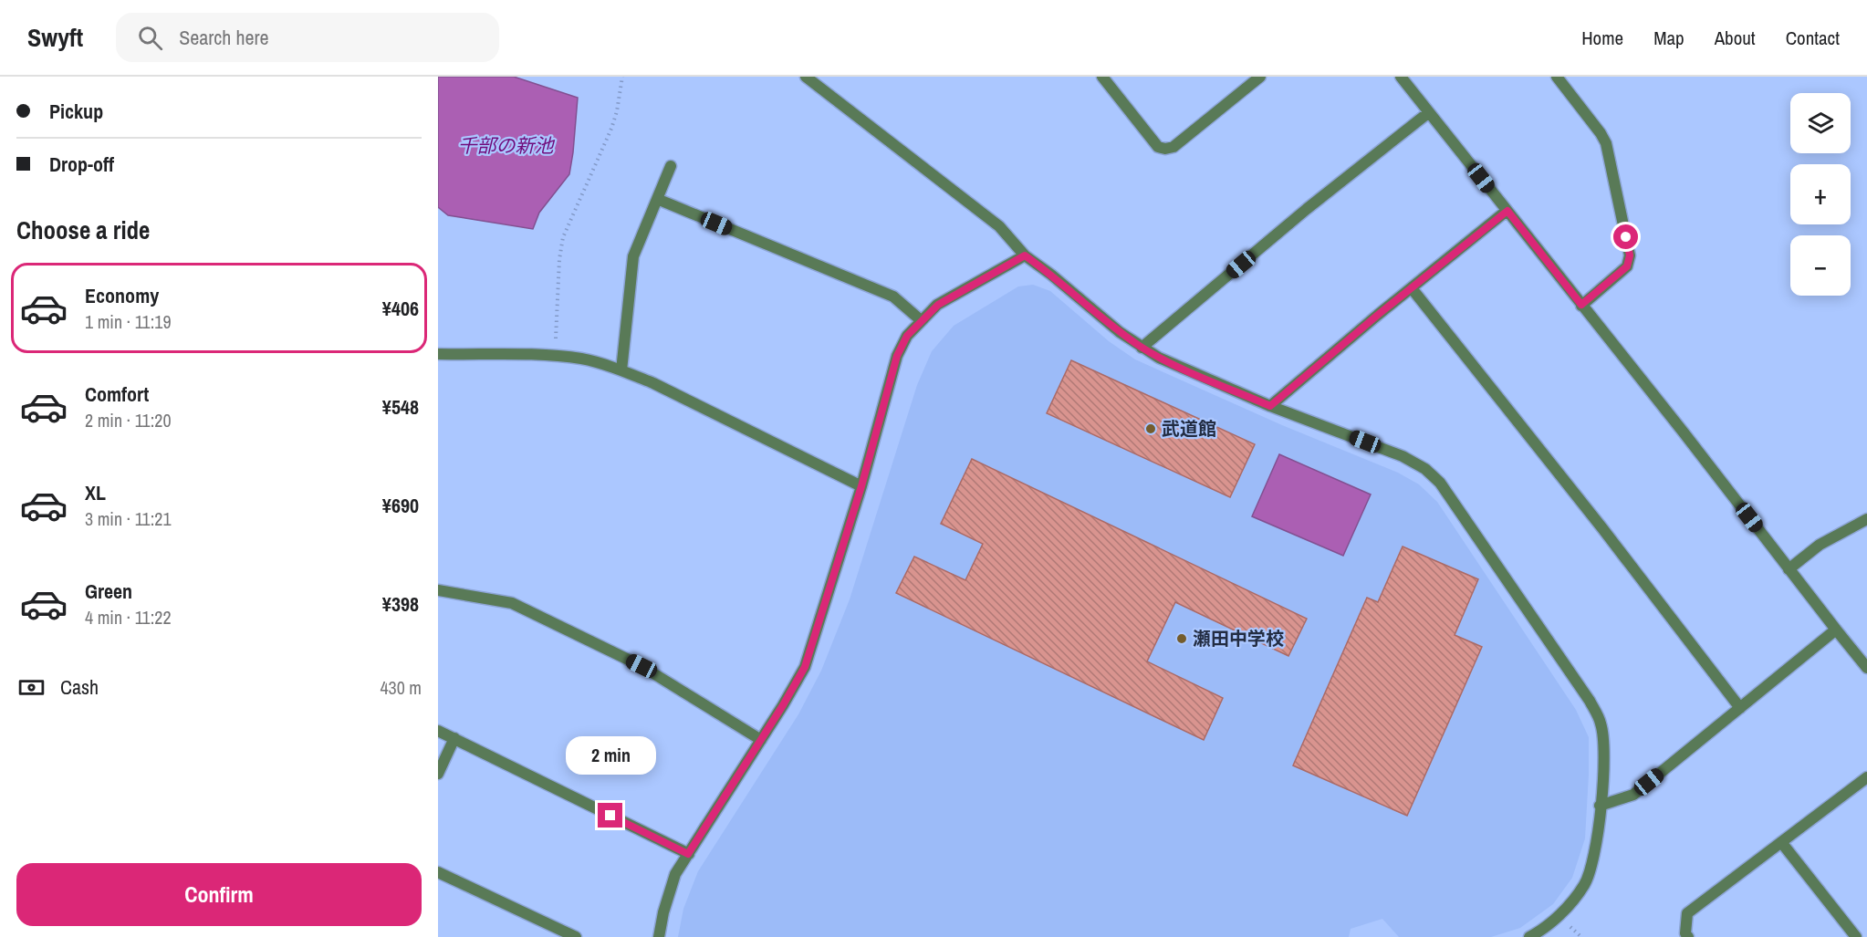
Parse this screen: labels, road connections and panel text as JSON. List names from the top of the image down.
{
  "water": ["千部の新池"],
  "places": ["武道館", "瀬田中学校"],
  "page": {
    "header": "Swyft",
    "search": "Search here",
    "nav": [
      "Home",
      "Map",
      "About",
      "Contact"
    ],
    "banner": ["Pickup", "Drop-off"],
    "map_buttons": ["+", "−"],
    "heading": "Choose a ride",
    "list": [
      {
        "name": "Economy",
        "note": "1 min · 11:19",
        "value": "¥406"
      },
      {
        "name": "Comfort",
        "note": "2 min · 11:20",
        "value": "¥548"
      },
      {
        "name": "XL",
        "note": "3 min · 11:21",
        "value": "¥690"
      },
      {
        "name": "Green",
        "note": "4 min · 11:22",
        "value": "¥398"
      }
    ],
    "pay": ["Cash", "430 m"],
    "bubble": "2 min",
    "buttons": "Confirm"
  }
}
